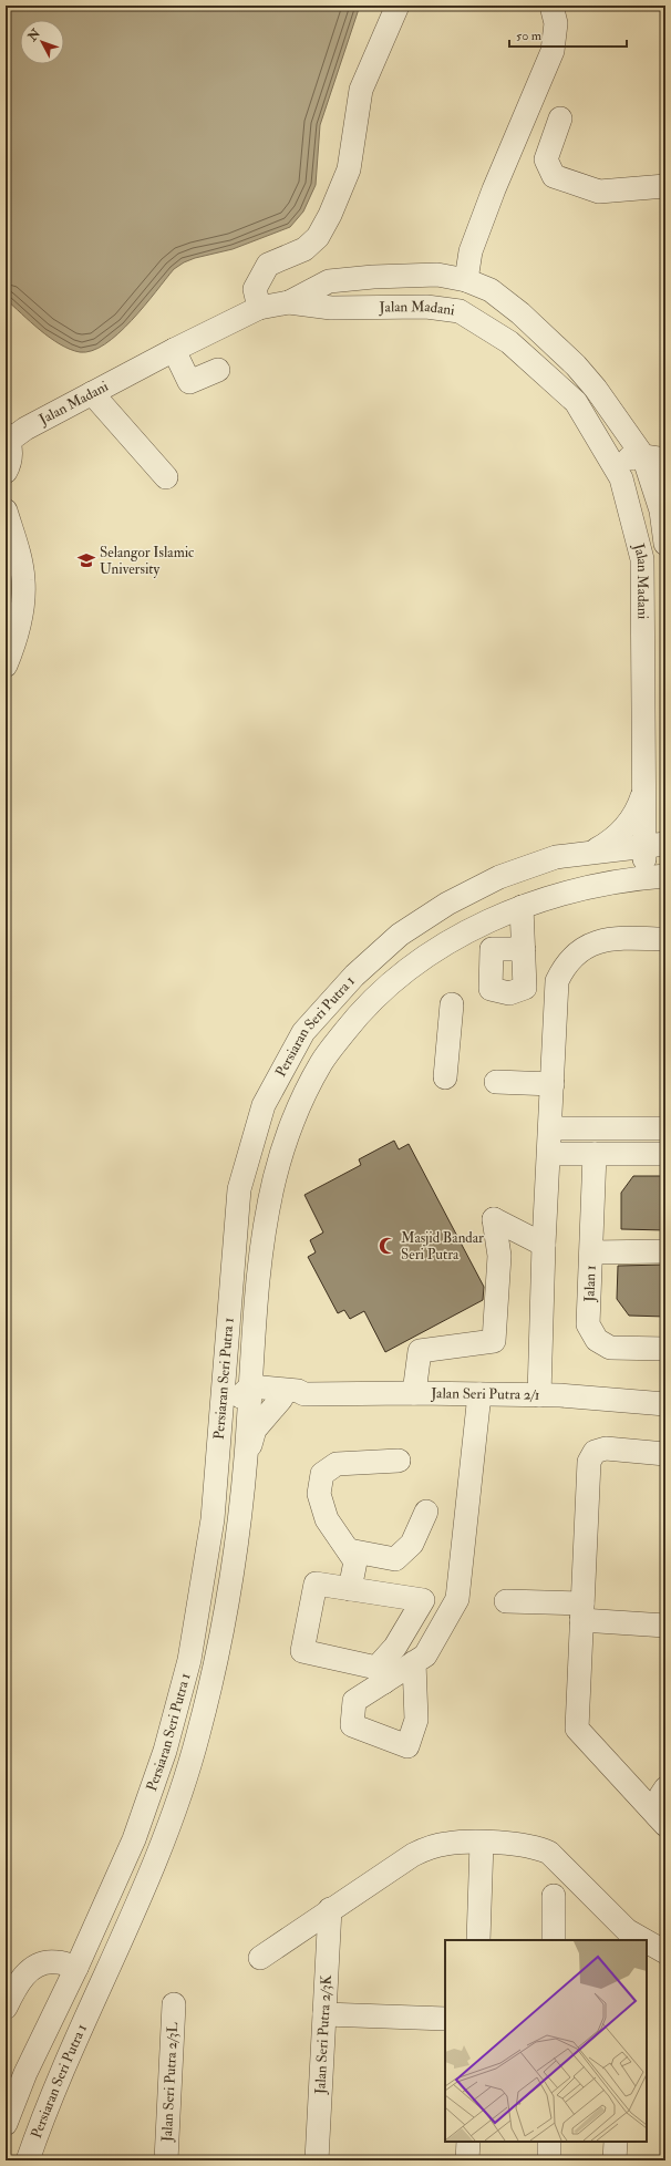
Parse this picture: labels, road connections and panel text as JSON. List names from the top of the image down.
{
  "streets": {
    "street": [
      "Jalan Madani",
      "Persiaran Seri Putra 1",
      "Jalan 1",
      "Jalan Seri Putra 2/1",
      "Jalan Seri Putra 2/3K",
      "Jalan Seri Putra 2/3L"
    ]
  },
  "crossings": [
    ["Jalan Madani", "Persiaran Seri Putra 1"],
    ["Persiaran Seri Putra 1", "Jalan Seri Putra 2/1"]
  ],
  "places": {
    "school or university": ["Selangor Islamic University"],
    "mosque": ["Masjid Bandar Seri Putra"]
  },
  "scale_bar": "50 m",
  "north": "top left"
}
